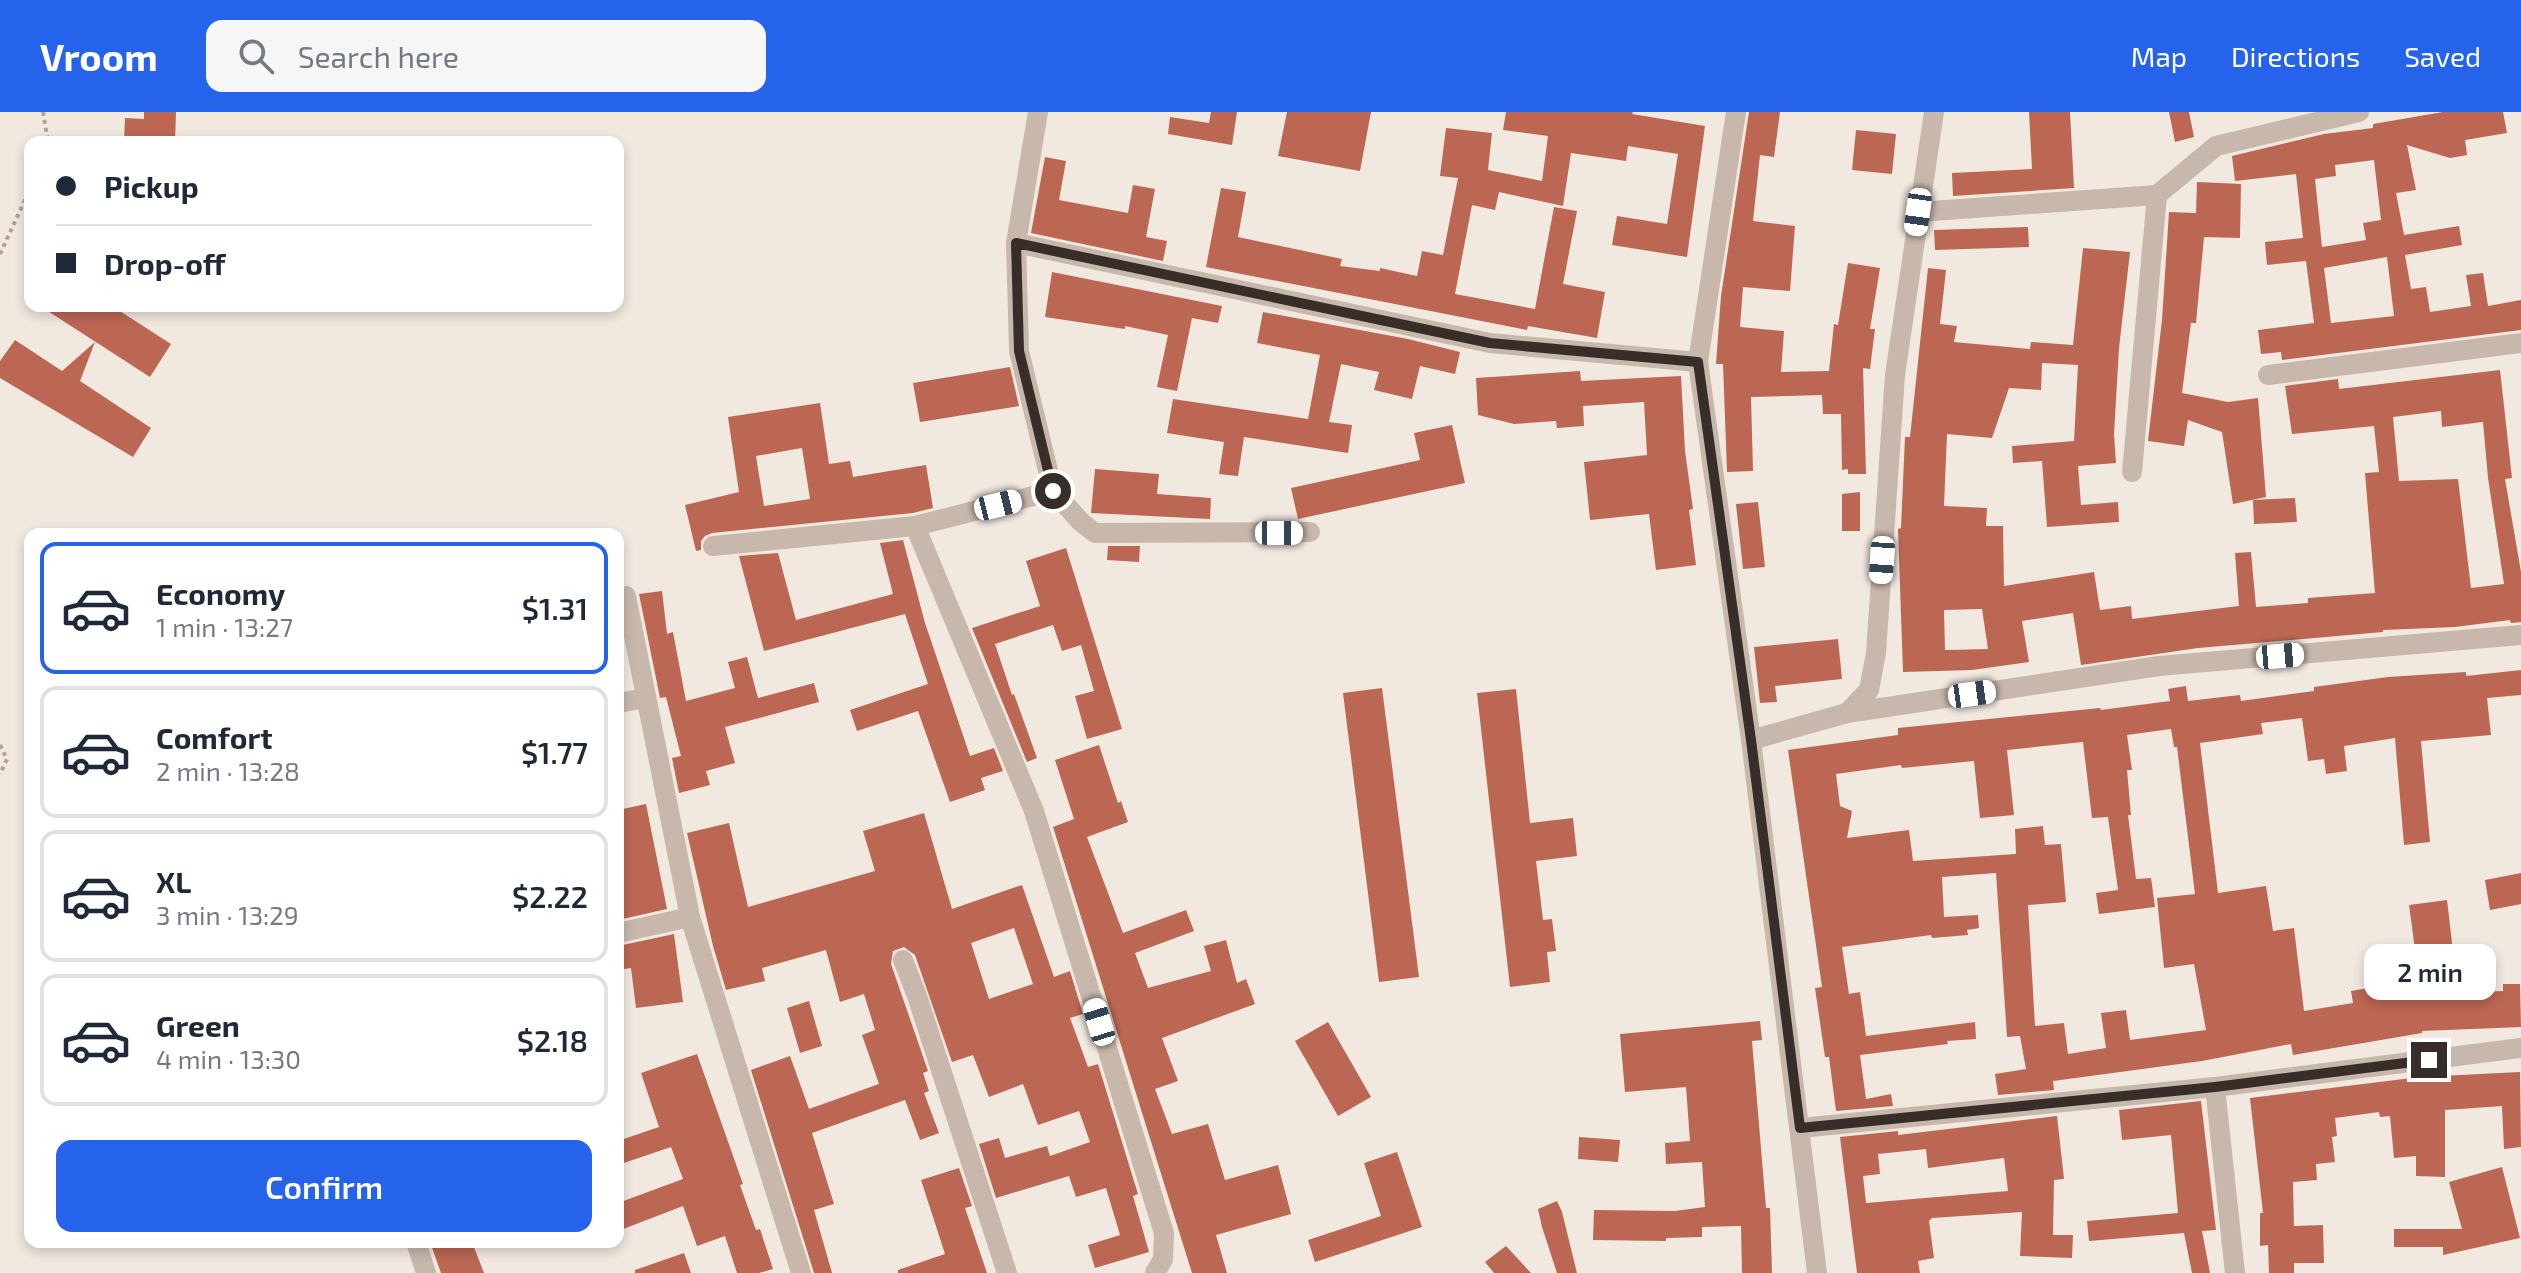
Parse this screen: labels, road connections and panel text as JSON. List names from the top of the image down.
{
  "page": {
    "header": "Vroom",
    "search": "Search here",
    "nav": ["Map", "Directions", "Saved"],
    "banner": ["Pickup", "Drop-off"],
    "list": [
      {
        "name": "Economy",
        "note": "1 min · 13:27",
        "value": "$1.31"
      },
      {
        "name": "Comfort",
        "note": "2 min · 13:28",
        "value": "$1.77"
      },
      {
        "name": "XL",
        "note": "3 min · 13:29",
        "value": "$2.22"
      },
      {
        "name": "Green",
        "note": "4 min · 13:30",
        "value": "$2.18"
      }
    ],
    "bubble": "2 min",
    "buttons": "Confirm"
  }
}
